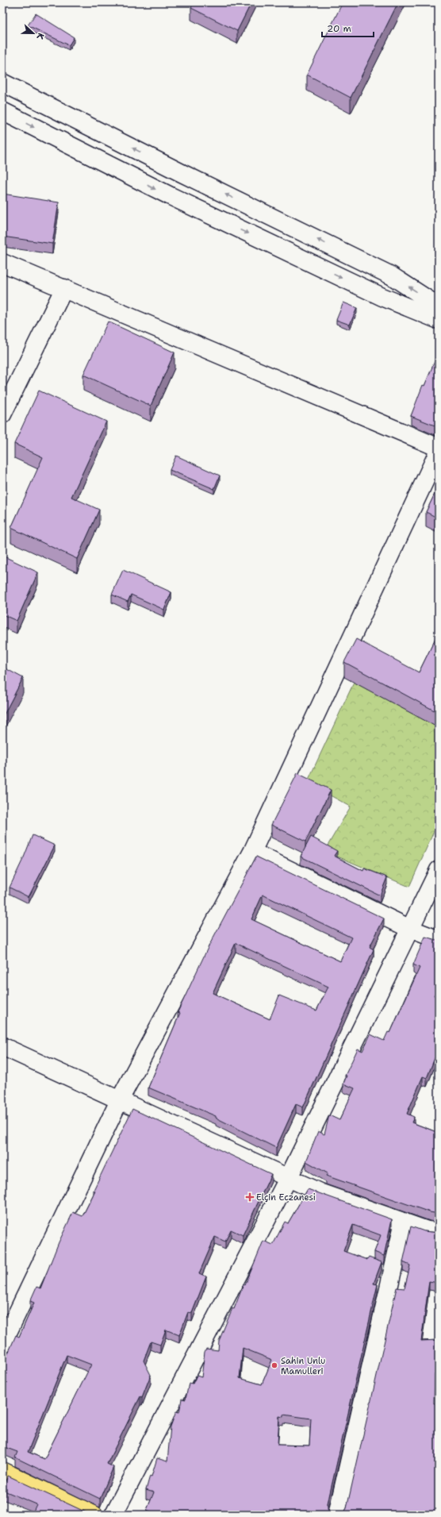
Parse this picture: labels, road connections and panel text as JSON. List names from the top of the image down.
{
  "places": {
    "health": ["Elçin Eczanesi"],
    "other": ["Sahin Unlu Mamulleri"]
  },
  "scale_bar": "20 m",
  "north": "right"
}
